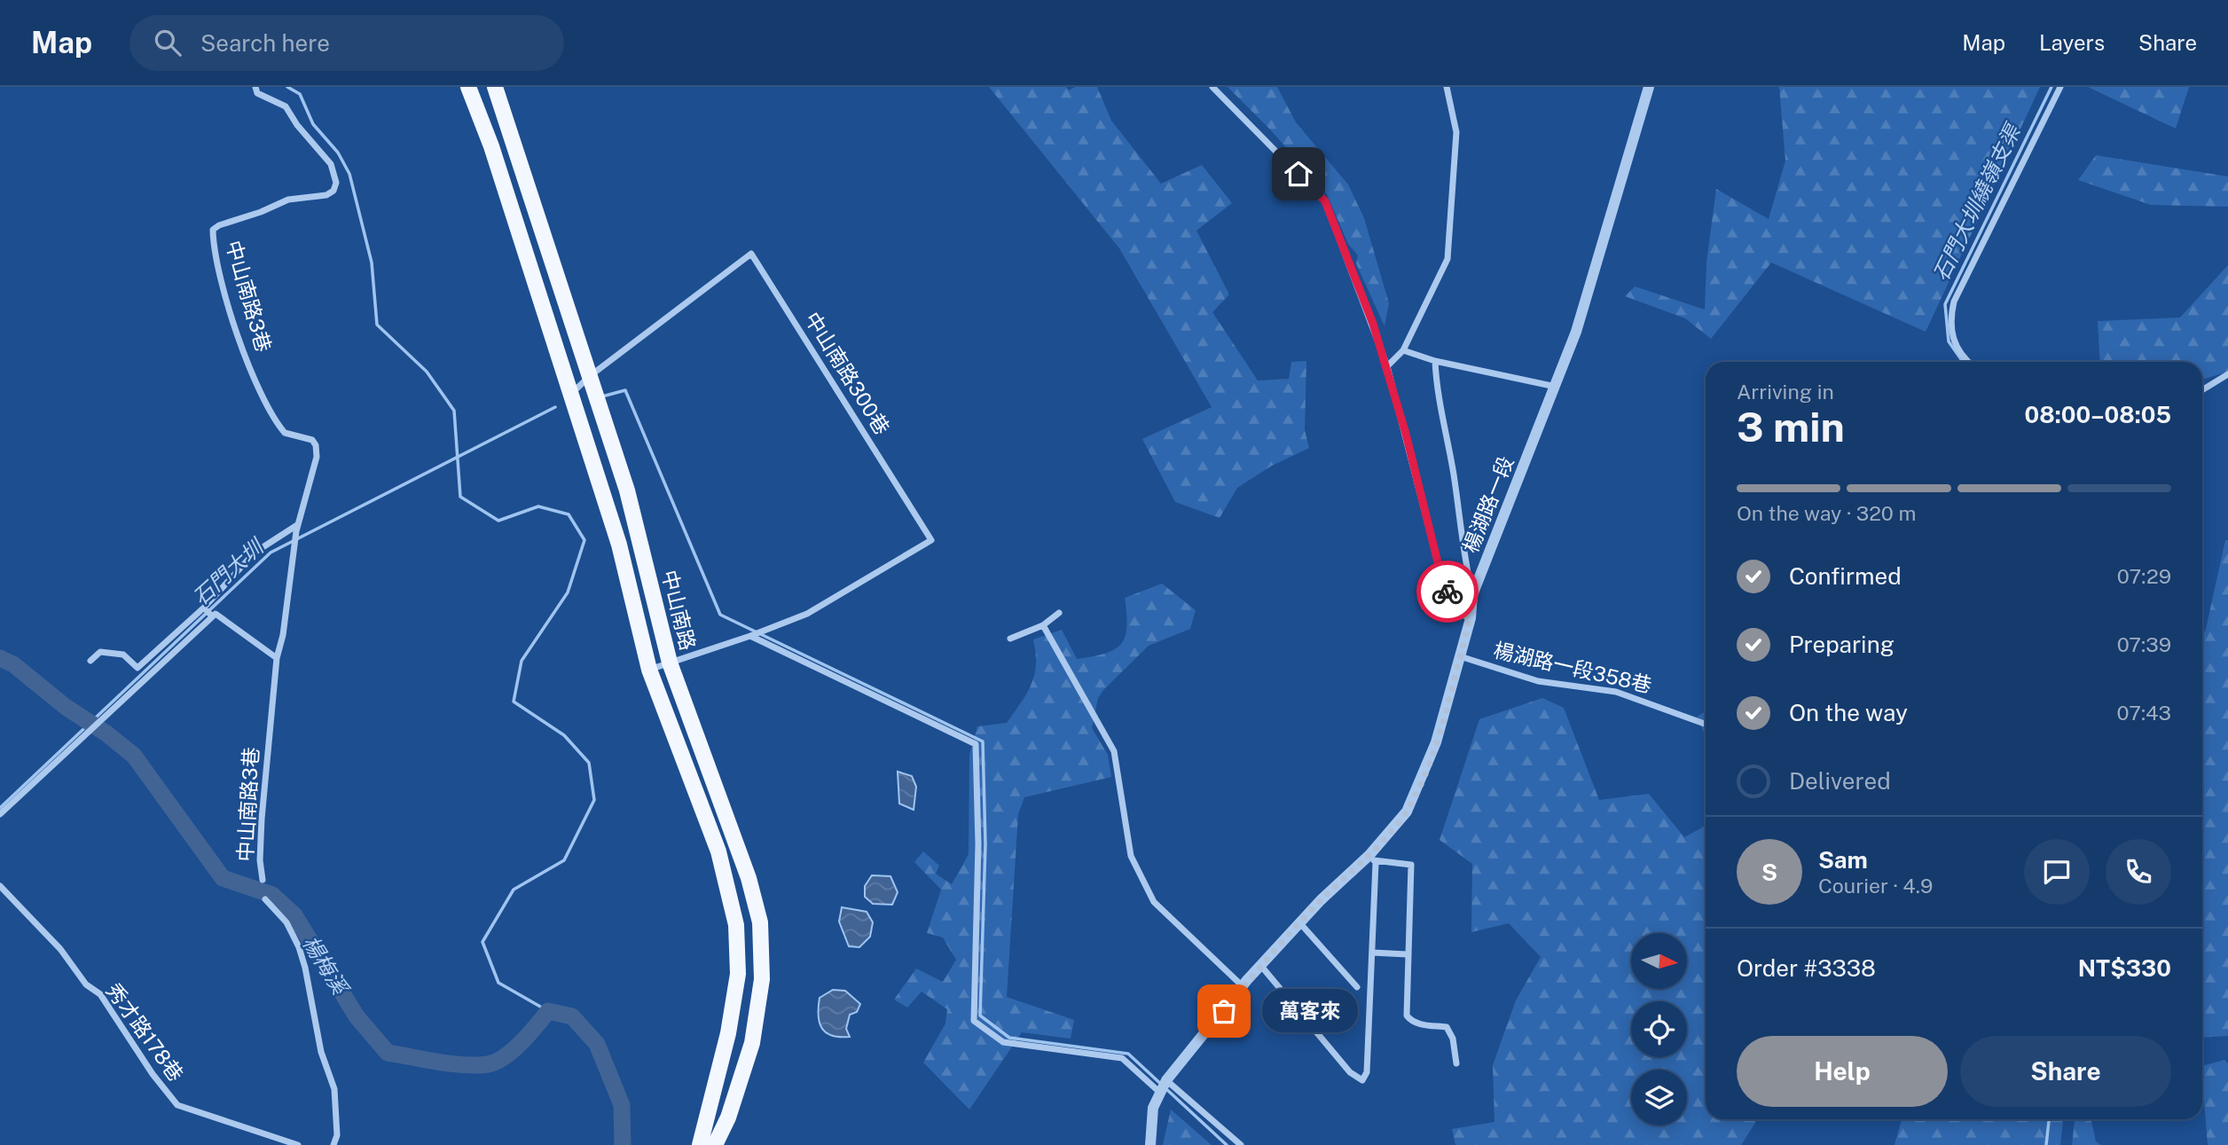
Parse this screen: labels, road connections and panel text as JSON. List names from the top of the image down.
{
  "streets": {
    "main road": ["中山南路"],
    "street": [
      "中山南路3巷",
      "中山南路300巷",
      "楊湖路一段",
      "楊湖路一段358巷",
      "秀才路178巷"
    ]
  },
  "crossings": [
    ["中山南路300巷", "中山南路"],
    ["楊湖路一段", "楊湖路一段358巷"]
  ],
  "water": ["石門大圳繞嶺支渠", "石門大圳", "楊梅溪"],
  "places": ["萬客來"],
  "north": "right",
  "page": {
    "header": "Map",
    "search": "Search here",
    "nav": ["Map", "Layers", "Share"],
    "heading": ["3 min", "Arriving in", "08:00–08:05"],
    "panel": [
      "Sam",
      "Courier · 4.9",
      "Order #3338",
      "NT$330"
    ],
    "bar": "On the way · 320 m",
    "list": [
      ["Confirmed", "07:29"],
      ["Preparing", "07:39"],
      ["On the way", "07:43"],
      "Delivered"
    ],
    "round": "S",
    "bubble": "萬客來",
    "buttons": ["Help", "Share"]
  }
}
